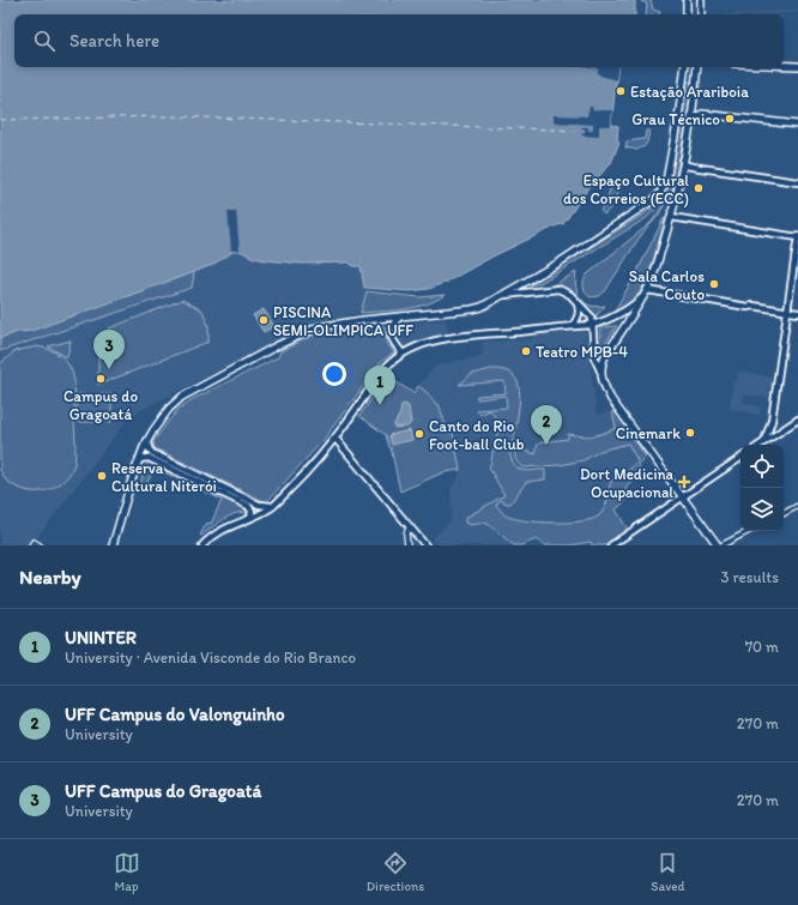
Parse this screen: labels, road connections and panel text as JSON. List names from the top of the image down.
{
  "places": {
    "other": [
      "Estação Arariboia",
      "Grau Técnico",
      "Espaço Cultural dos Correios (ECC)",
      "Sala Carlos Couto",
      "PISCINA SEMI-OLIMPICA UFF",
      "Teatro MPB-4",
      "Campus do Gragoatá",
      "Cinemark",
      "Canto do Rio Foot-ball Club",
      "Reserva Cultural Niterói"
    ],
    "health": ["Dort Medicina Ocupacional"]
  },
  "page": {
    "search": "Search here",
    "pins": ["3", "1", "2"],
    "heading": ["Nearby", "3 results"],
    "list": [
      {
        "mark": "1",
        "name": "UNINTER",
        "note": "University · Avenida Visconde do Rio Branco",
        "value": "70 m"
      },
      {
        "mark": "2",
        "name": "UFF Campus do Valonguinho",
        "note": "University",
        "value": "270 m"
      },
      {
        "mark": "3",
        "name": "UFF Campus do Gragoatá",
        "note": "University",
        "value": "270 m"
      }
    ],
    "nav": ["Map", "Directions", "Saved"]
  }
}
